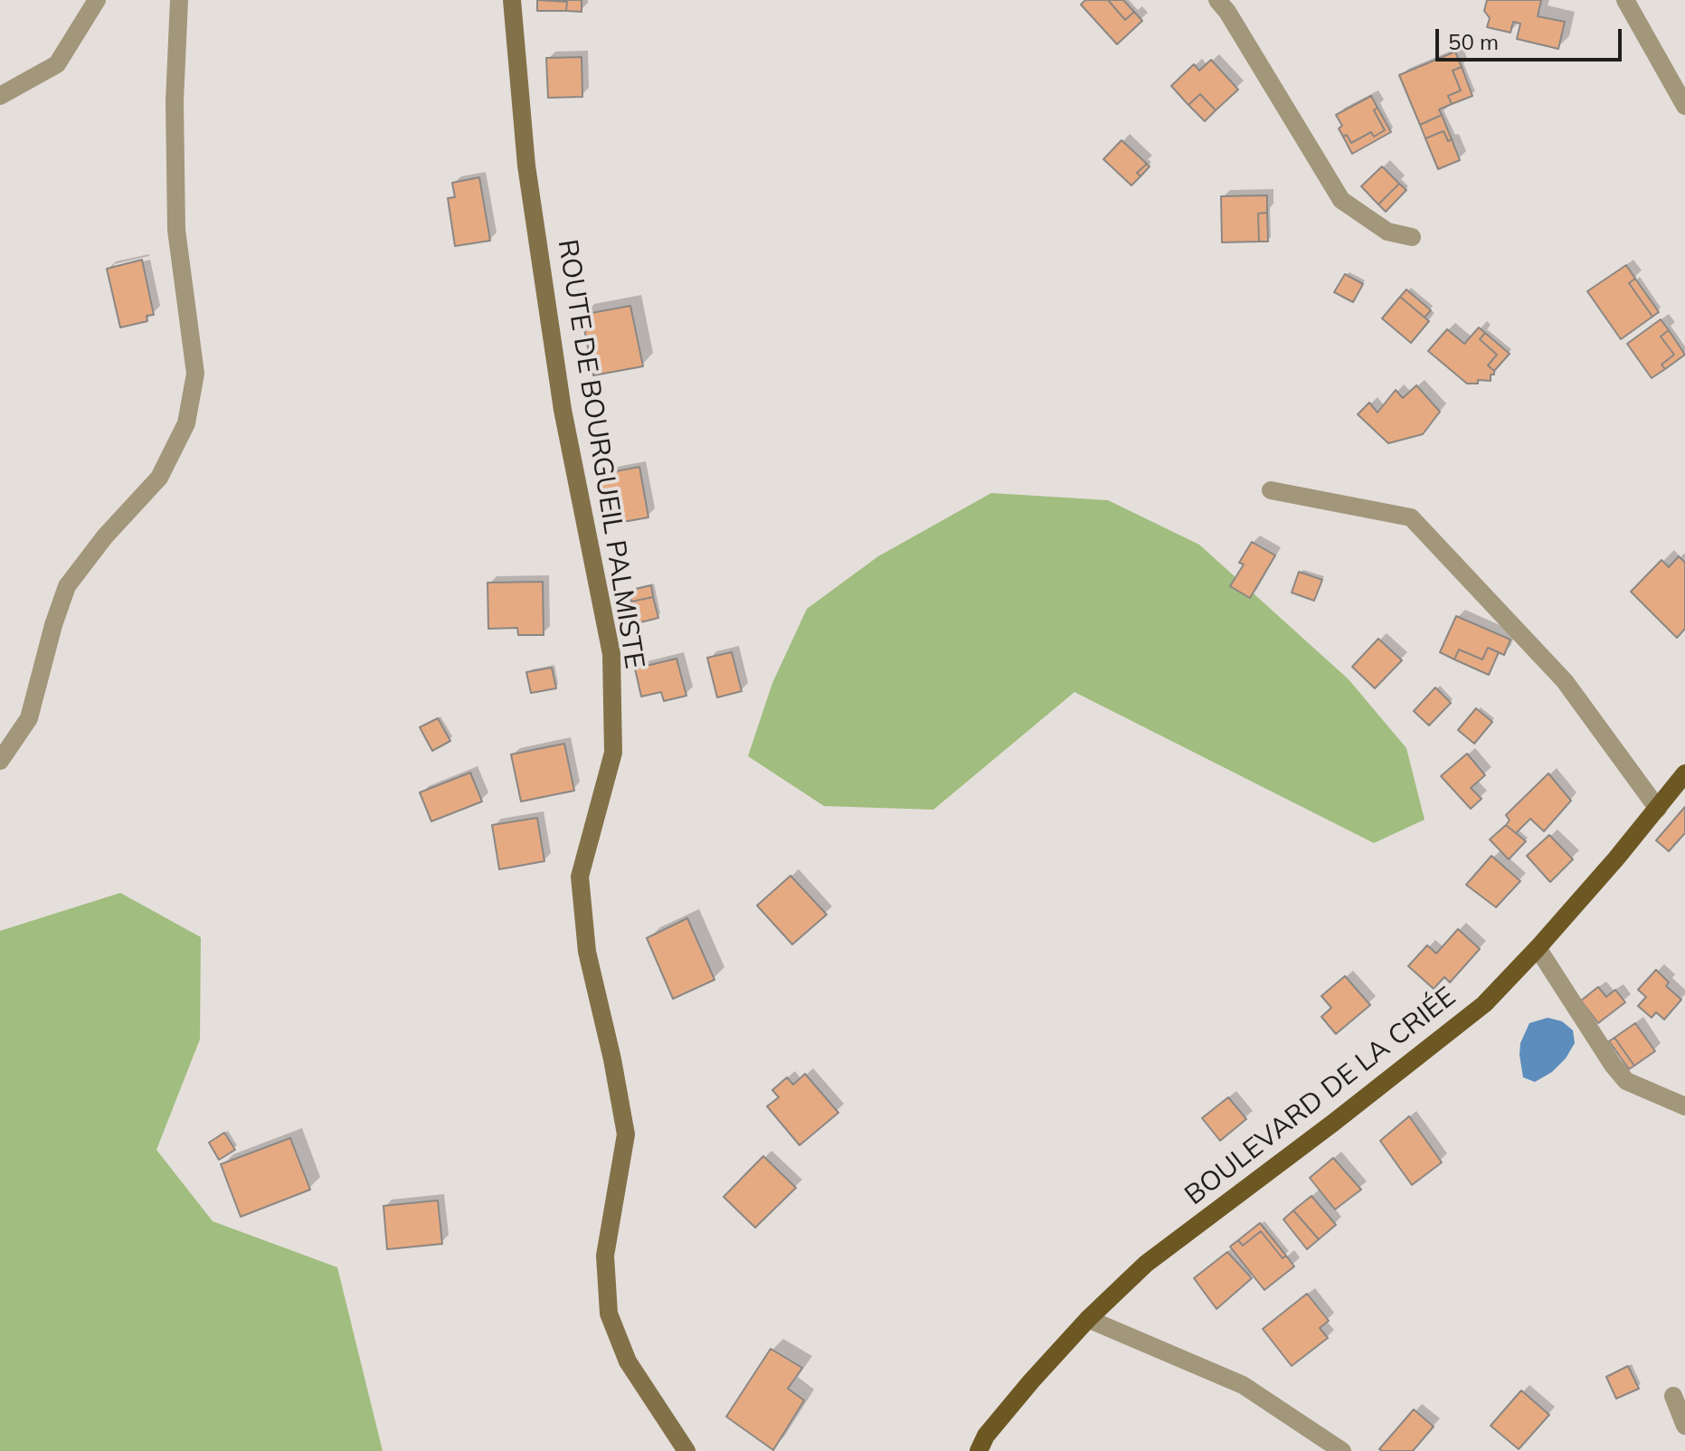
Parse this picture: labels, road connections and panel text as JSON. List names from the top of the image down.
{
  "streets": {
    "main road": ["BOULEVARD DE LA CRIÉE"],
    "street": ["ROUTE DE BOURGUEIL PALMISTE"]
  },
  "scale_bar": "50 m"
}
